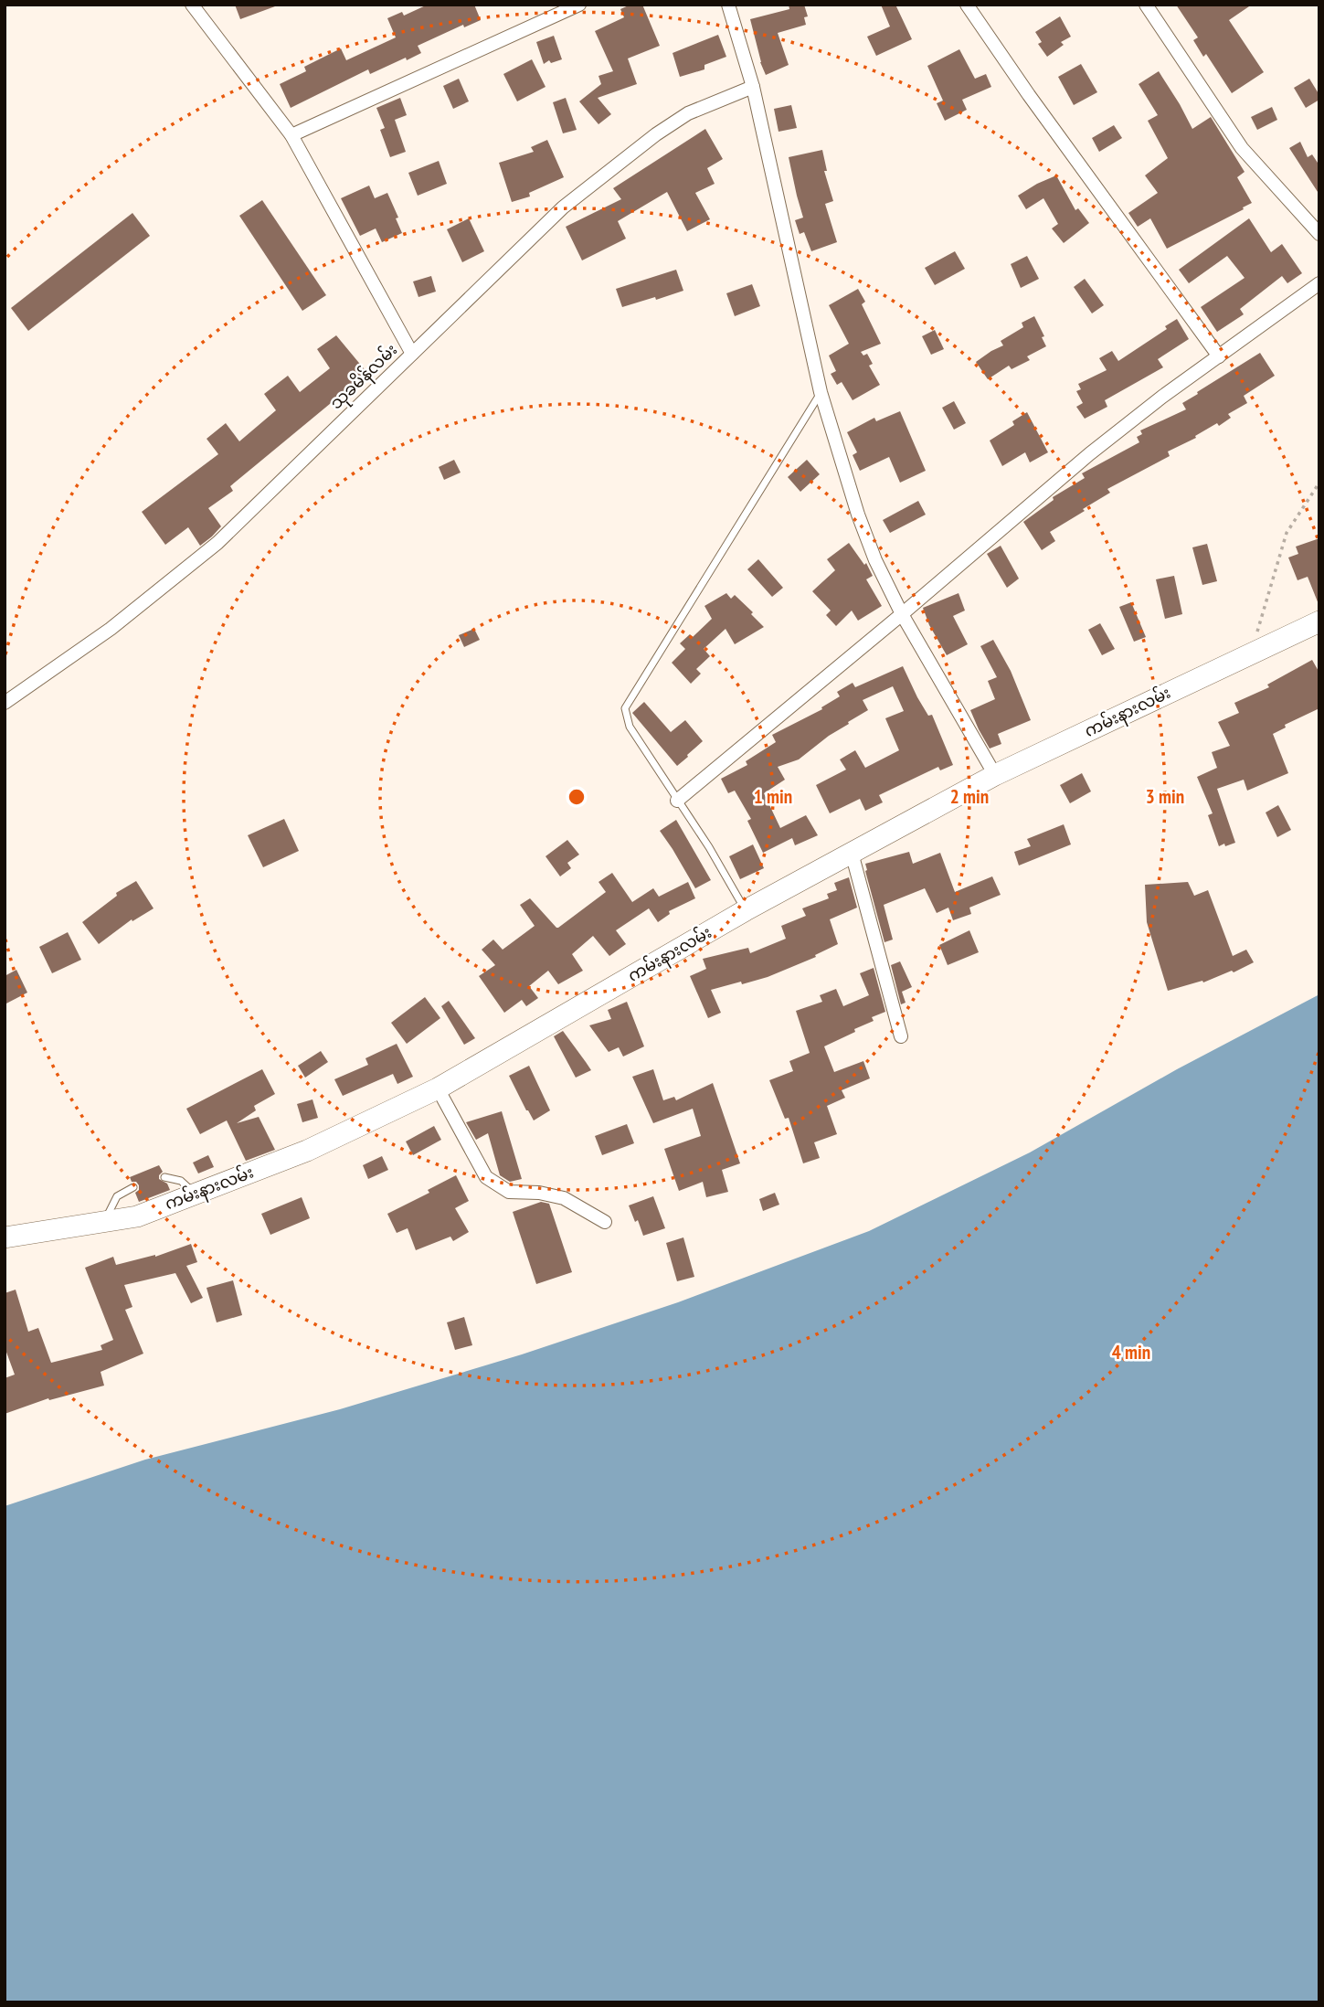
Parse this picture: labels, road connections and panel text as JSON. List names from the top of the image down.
{
  "streets": {
    "main road": ["ကမ်းနားလမ်း"],
    "street": ["သုခမိန်လမ်း"]
  },
  "rings": [
    "1 min",
    "2 min",
    "3 min",
    "4 min"
  ]
}
